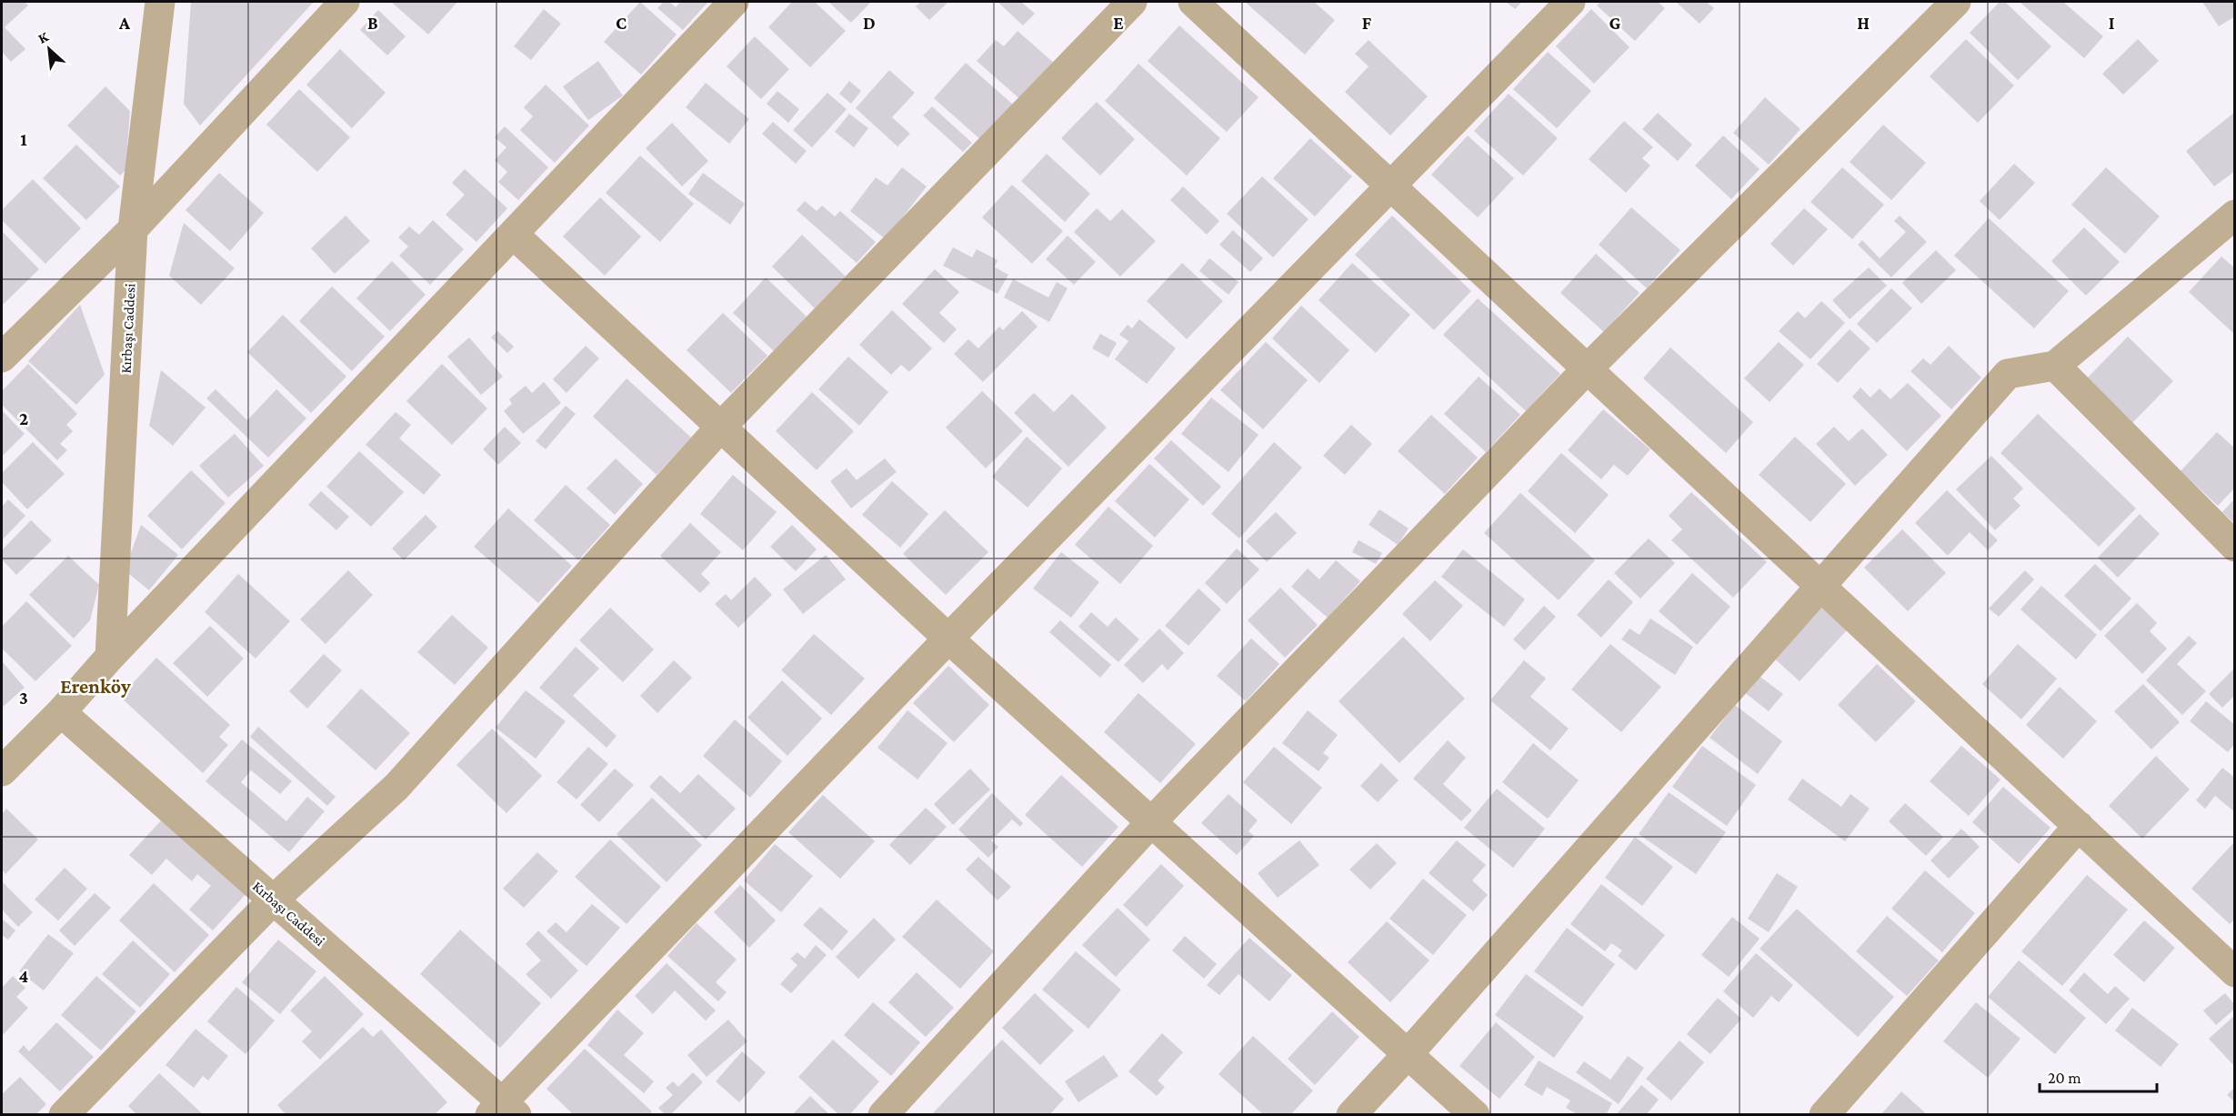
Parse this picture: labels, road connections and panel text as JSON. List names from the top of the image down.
{
  "streets": {
    "street": ["Kırbaşı Caddesi"]
  },
  "districts": ["Erenköy"],
  "scale_bar": "20 m",
  "north": "top left",
  "grid": {
    "columns": [
      "A",
      "B",
      "C",
      "D",
      "E",
      "F",
      "G",
      "H",
      "I"
    ],
    "rows": [
      "1",
      "2",
      "3",
      "4"
    ]
  }
}
